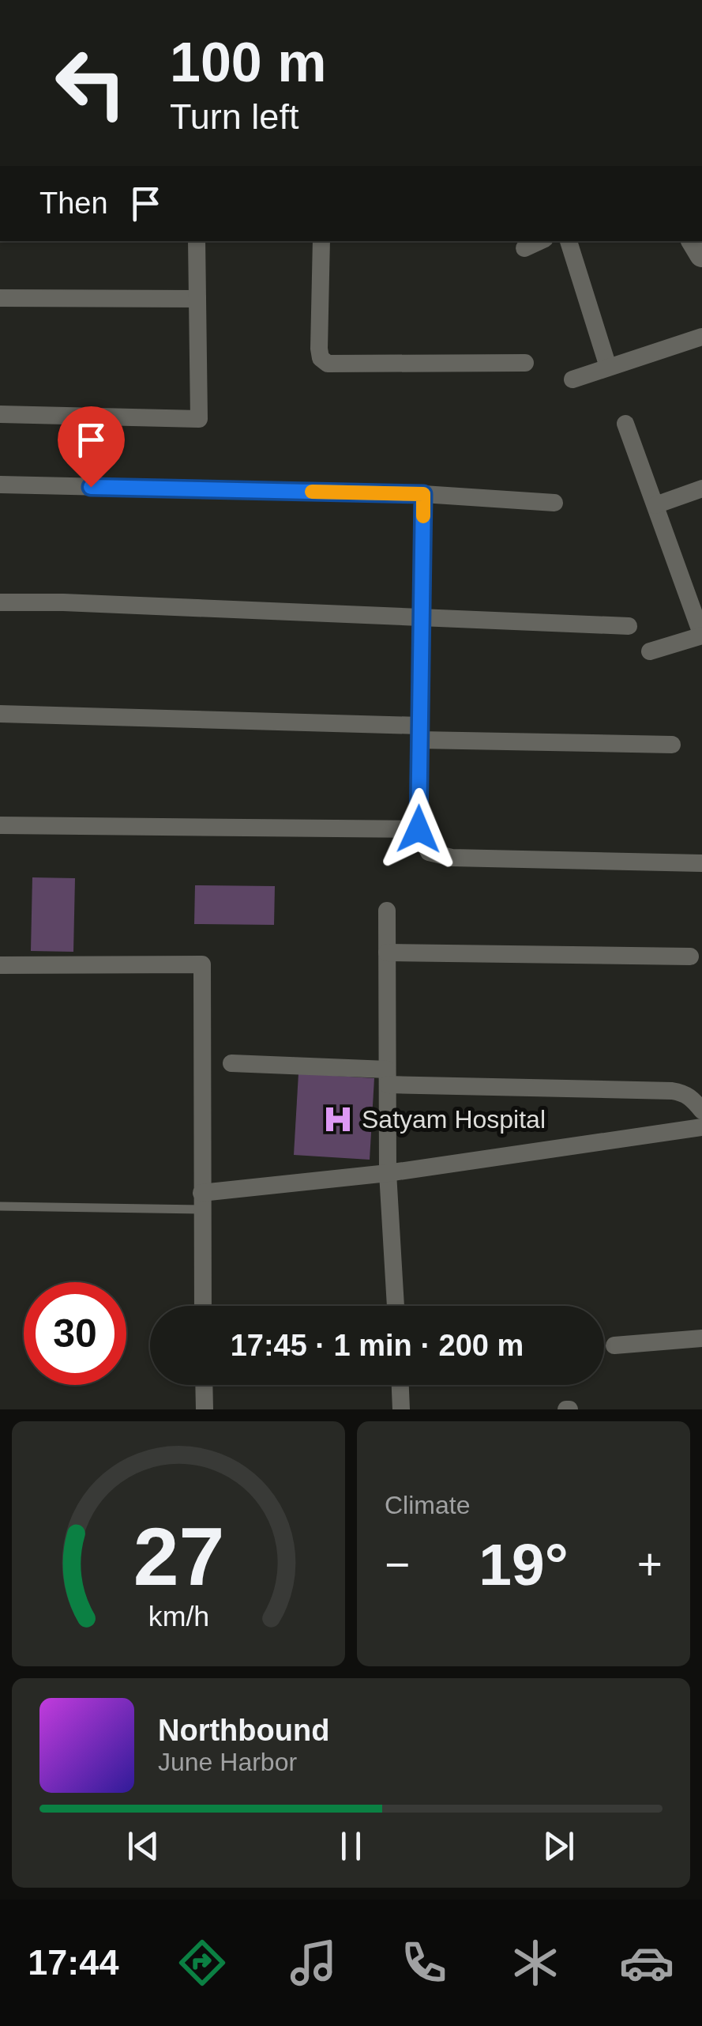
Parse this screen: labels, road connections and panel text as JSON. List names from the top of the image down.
{
  "places": {
    "hospital": ["Satyam Hospital"]
  },
  "page": {
    "turn": ["100 m", "Turn left"],
    "then": "Then",
    "limit": "30",
    "trip": "17:45 · 1 min · 200 m",
    "tile": "Climate",
    "heat": ["−", "19°", "+"],
    "song": ["Northbound", "June Harbor"],
    "tabs": "17:44",
    "gauge": ["27", "km/h"]
  }
}
